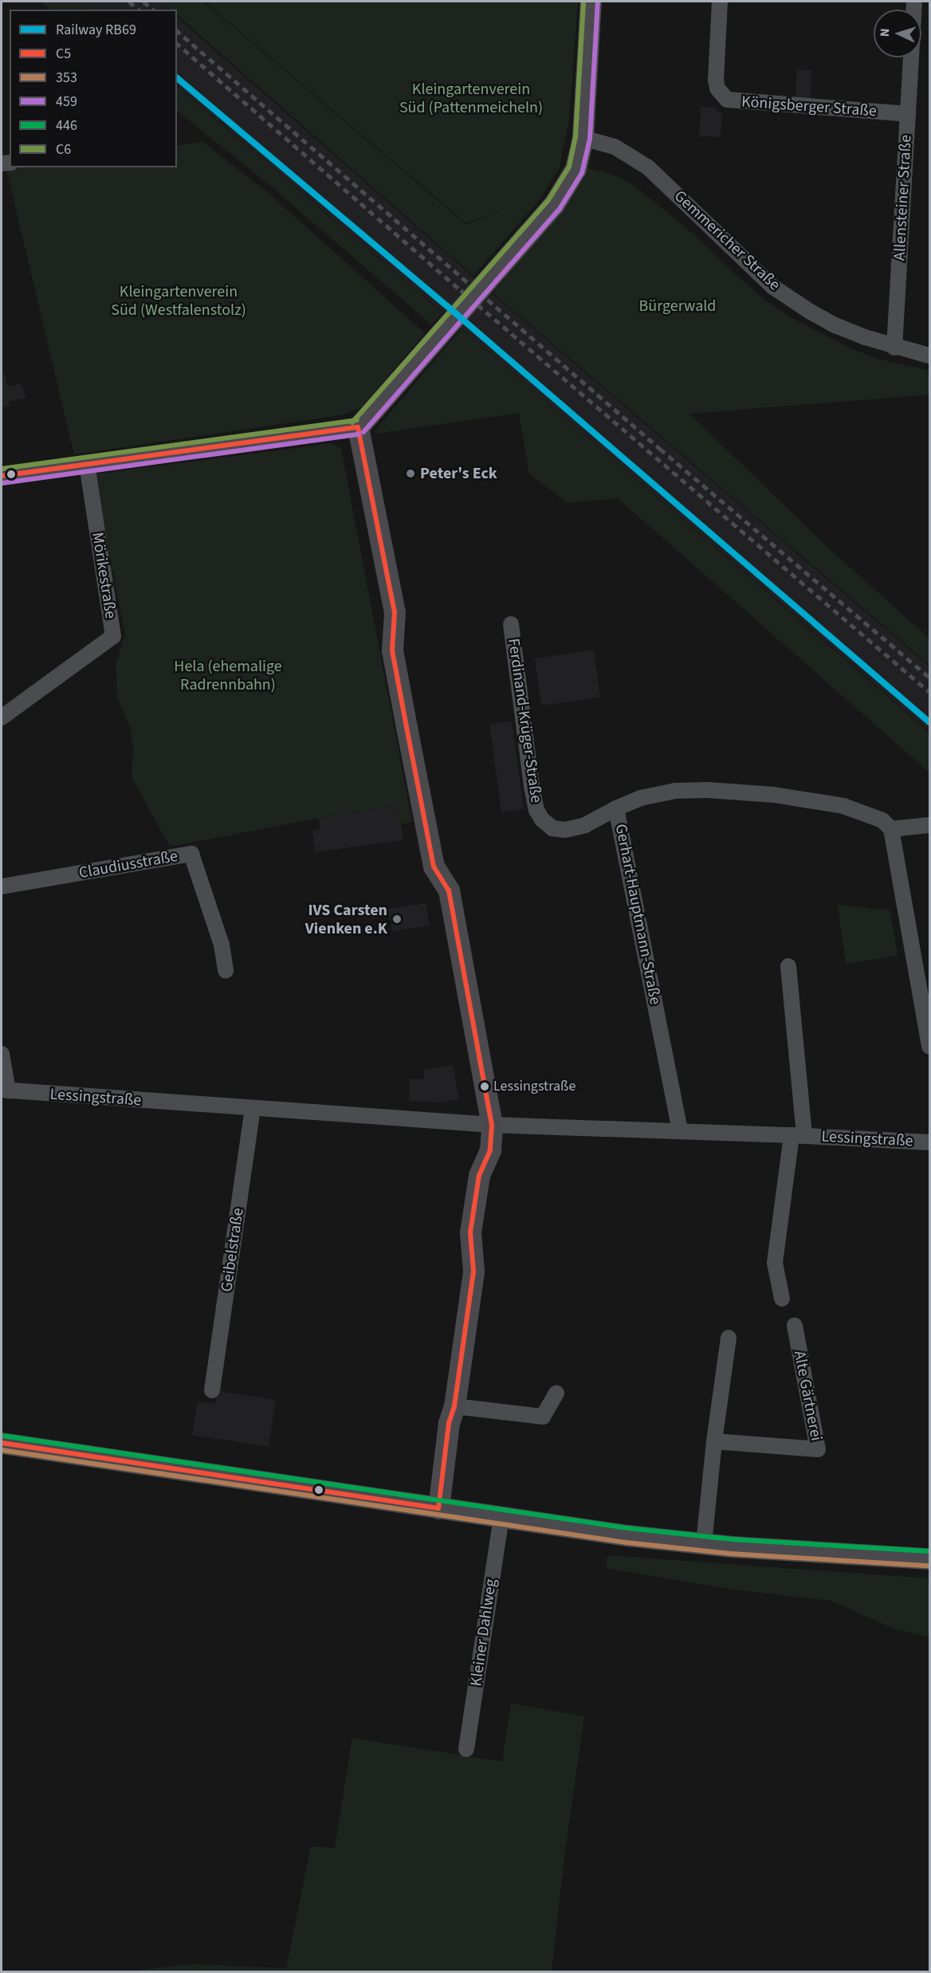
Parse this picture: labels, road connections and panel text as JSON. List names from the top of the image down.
{
  "streets": {
    "street": [
      "Königsberger Straße",
      "Allensteiner Straße",
      "Gemmericher Straße",
      "Mörikestraße",
      "Ferdinand-Krüger-Straße",
      "Claudiusstraße",
      "Gerhart-Hauptmann-Straße",
      "Lessingstraße",
      "Geibelstraße",
      "Alte Gärtnerei",
      "Kleiner Dahlweg"
    ]
  },
  "crossings": [
    ["Königsberger Straße", "Allensteiner Straße"],
    ["Allensteiner Straße", "Gemmericher Straße"],
    ["Ferdinand-Krüger-Straße", "Gerhart-Hauptmann-Straße"],
    ["Gerhart-Hauptmann-Straße", "Lessingstraße"],
    ["Lessingstraße", "Geibelstraße"]
  ],
  "parks": [
    "Kleingartenverein Süd (Pattenmeicheln)",
    "Kleingartenverein Süd (Westfalenstolz)",
    "Bürgerwald",
    "Hela (ehemalige Radrennbahn)"
  ],
  "places": ["Peter's Eck", "IVS Carsten Vienken e.K", "Lessingstraße"],
  "lines": [
    "transit line C6",
    "transit line 459",
    "rail line RB69",
    "transit line C5",
    "transit line 446",
    "transit line 353"
  ],
  "legend": [
    "Railway RB69",
    "C5",
    "353",
    "459",
    "446",
    "C6"
  ],
  "north": "left"
}
